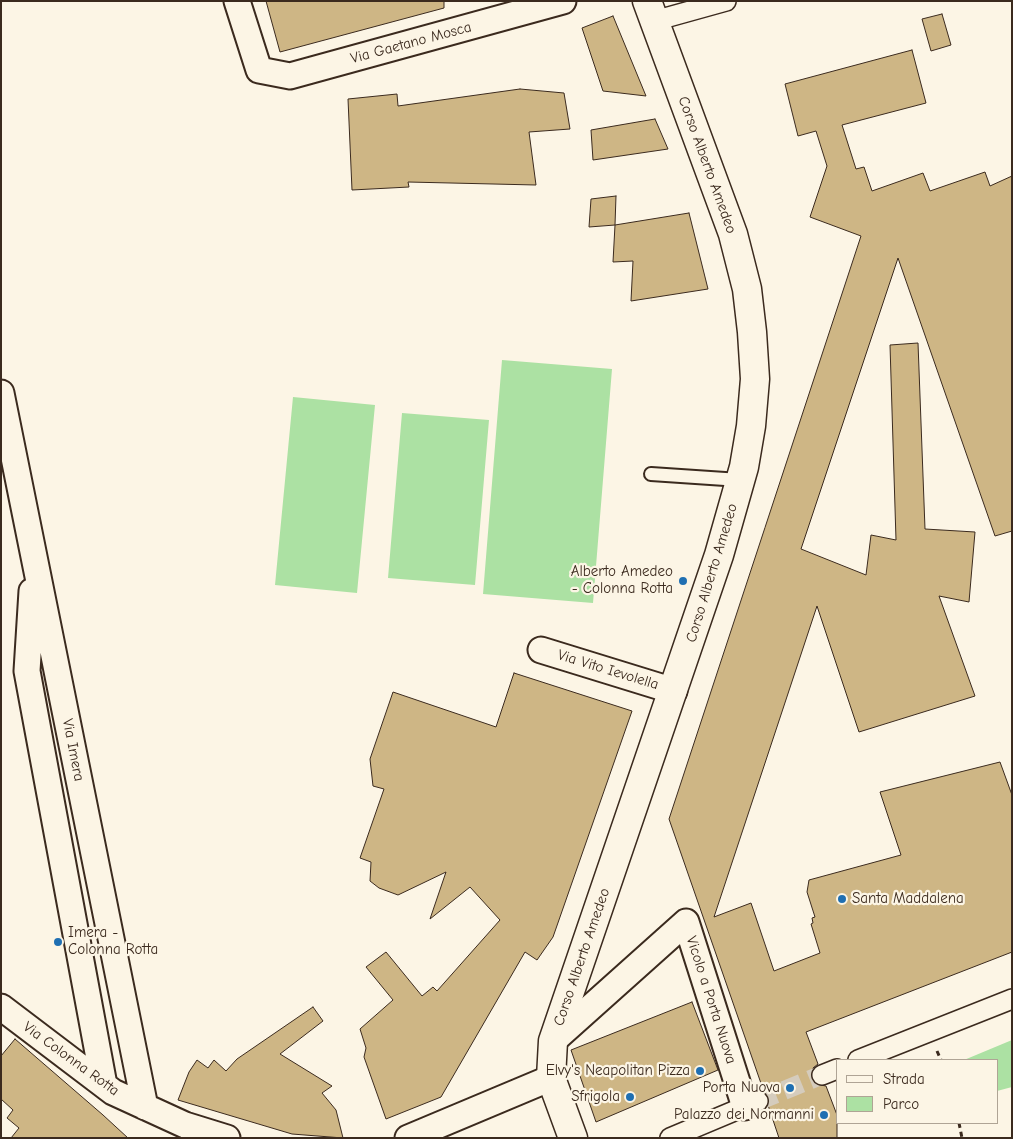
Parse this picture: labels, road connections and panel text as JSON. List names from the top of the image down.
{
  "streets": {
    "street": [
      "Via Gaetano Mosca",
      "Corso Alberto Amedeo",
      "Via Vito Ievolella",
      "Via Imera",
      "Vicolo a Porta Nuova",
      "Via Colonna Rotta"
    ]
  },
  "crossings": [
    ["Corso Alberto Amedeo", "Via Vito Ievolella"],
    ["Corso Alberto Amedeo", "Vicolo a Porta Nuova"],
    ["Via Imera", "Via Colonna Rotta"]
  ],
  "places": [
    "Alberto Amedeo - Colonna Rotta",
    "Santa Maddalena",
    "Imera - Colonna Rotta",
    "Elvy's Neapolitan Pizza",
    "Porta Nuova",
    "Sfrigola",
    "Palazzo dei Normanni"
  ],
  "legend": ["Strada", "Parco"]
}
